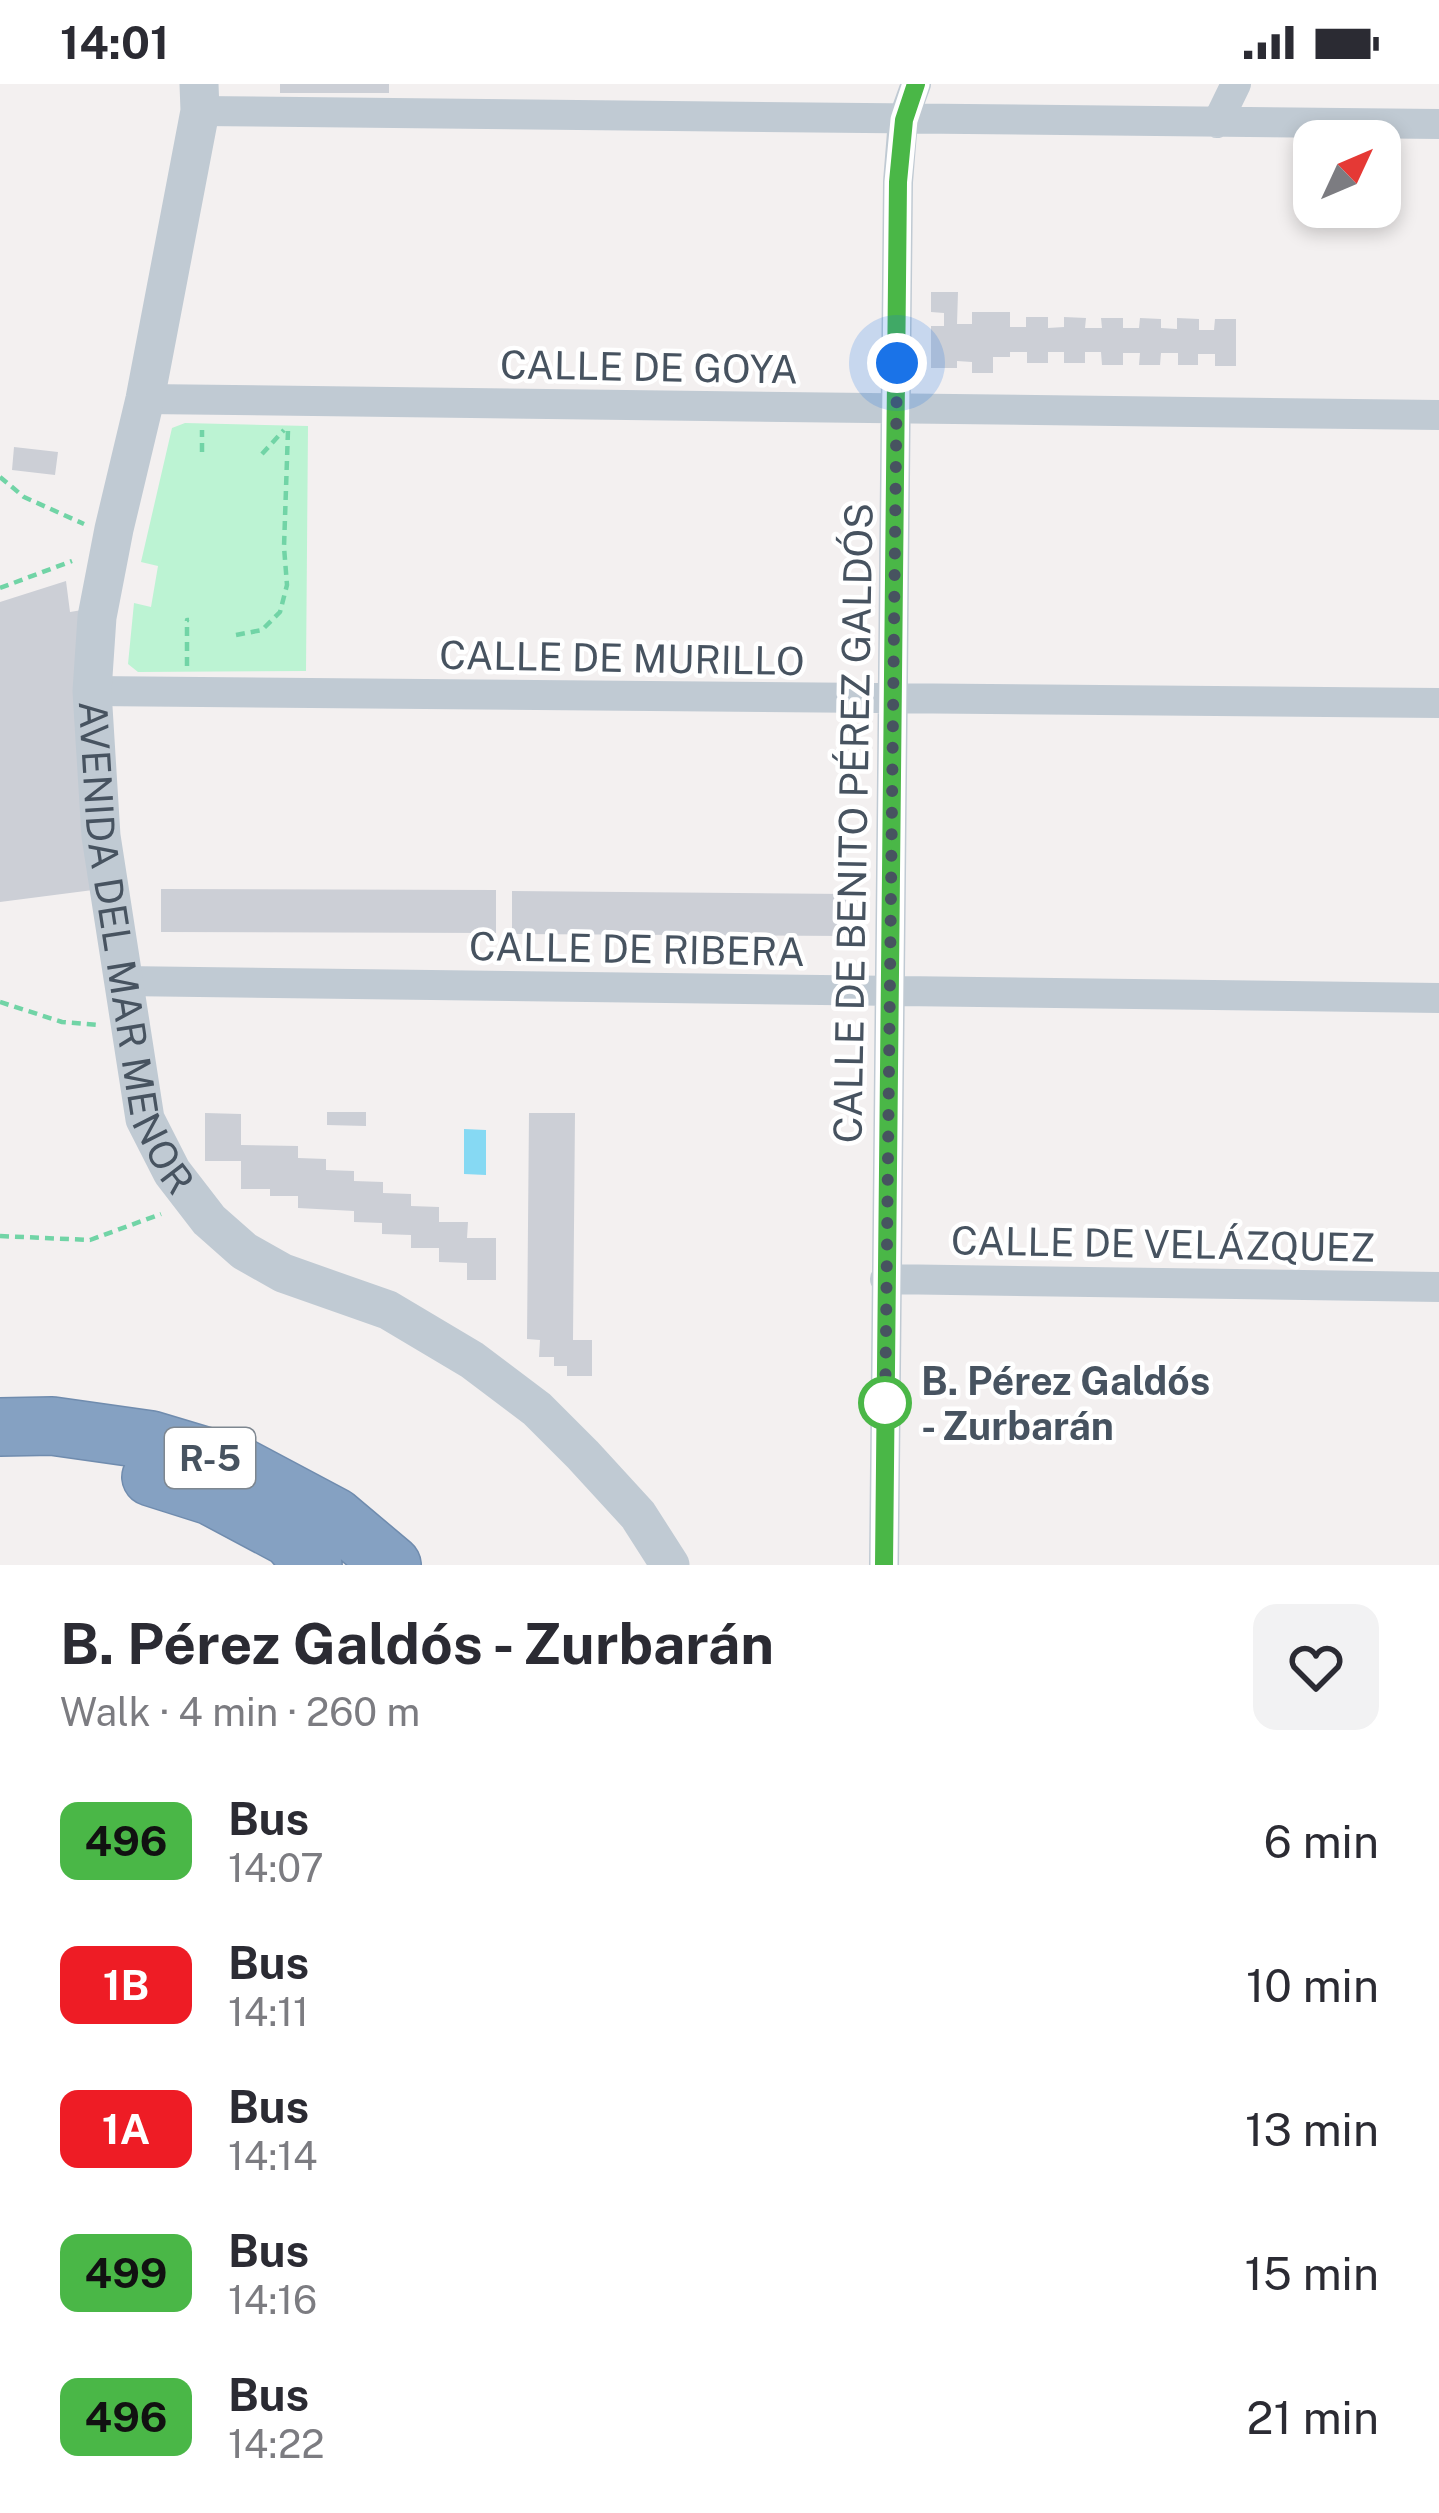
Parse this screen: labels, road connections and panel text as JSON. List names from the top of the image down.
{
  "streets": {
    "highway": ["R-5"],
    "street": [
      "CALLE DE GOYA",
      "CALLE DE MURILLO",
      "CALLE DE BENITO PÉREZ GALDÓS",
      "AVENIDA DEL MAR MENOR",
      "CALLE DE RIBERA",
      "CALLE DE VELÁZQUEZ"
    ]
  },
  "crossings": [
    ["CALLE DE GOYA", "CALLE DE BENITO PÉREZ GALDÓS"],
    ["CALLE DE GOYA", "AVENIDA DEL MAR MENOR"],
    ["CALLE DE MURILLO", "CALLE DE BENITO PÉREZ GALDÓS"],
    ["CALLE DE MURILLO", "AVENIDA DEL MAR MENOR"],
    ["CALLE DE BENITO PÉREZ GALDÓS", "CALLE DE RIBERA"],
    ["CALLE DE BENITO PÉREZ GALDÓS", "CALLE DE VELÁZQUEZ"],
    ["AVENIDA DEL MAR MENOR", "CALLE DE RIBERA"]
  ],
  "places": ["B. Pérez Galdós - Zurbarán"],
  "lines": ["bus line 496"],
  "north": "top right",
  "page": {
    "status": "14:01",
    "heading": ["B. Pérez Galdós - Zurbarán", "Walk · 4 min · 260 m"],
    "list": [
      {
        "mark": "496",
        "name": "Bus",
        "note": "14:07",
        "value": "6 min"
      },
      {
        "mark": "1B",
        "name": "Bus",
        "note": "14:11",
        "value": "10 min"
      },
      {
        "mark": "1A",
        "name": "Bus",
        "note": "14:14",
        "value": "13 min"
      },
      {
        "mark": "499",
        "name": "Bus",
        "note": "14:16",
        "value": "15 min"
      },
      {
        "mark": "496",
        "name": "Bus",
        "note": "14:22",
        "value": "21 min"
      }
    ]
  }
}
